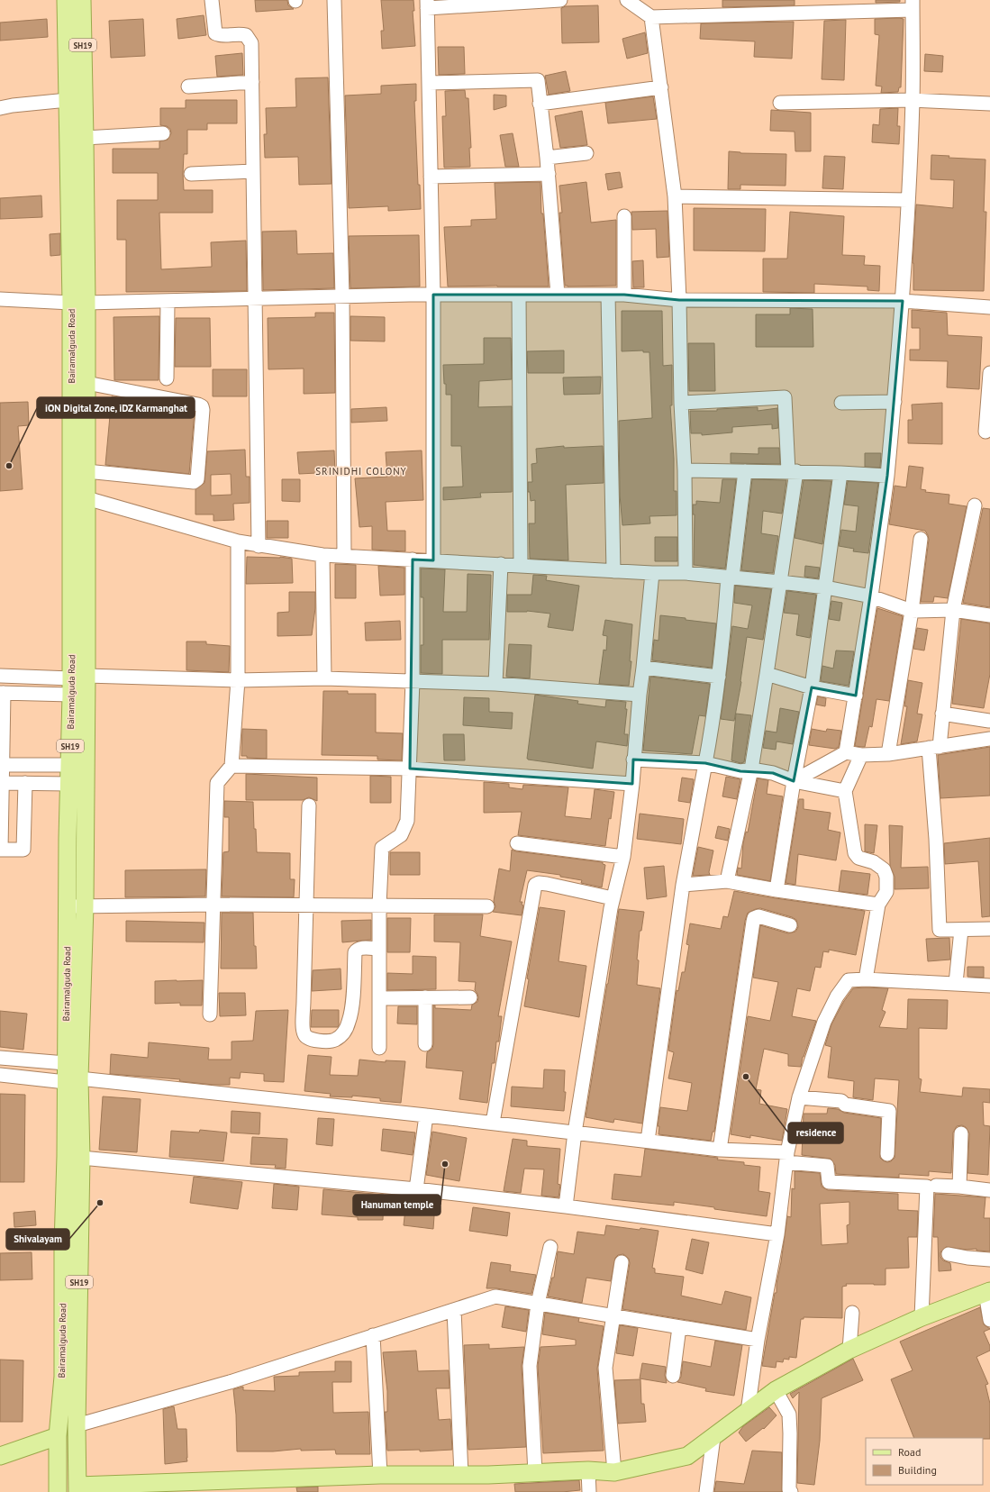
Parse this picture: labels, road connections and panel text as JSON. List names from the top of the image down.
{
  "streets": {
    "main road": ["SH19", "Bairamalguda Road"]
  },
  "districts": ["SRINIDHI COLONY"],
  "places": [
    "iON Digital Zone, iDZ Karmanghat",
    "residence",
    "Hanuman temple",
    "Shivalayam"
  ],
  "legend": ["Road", "Building"]
}
